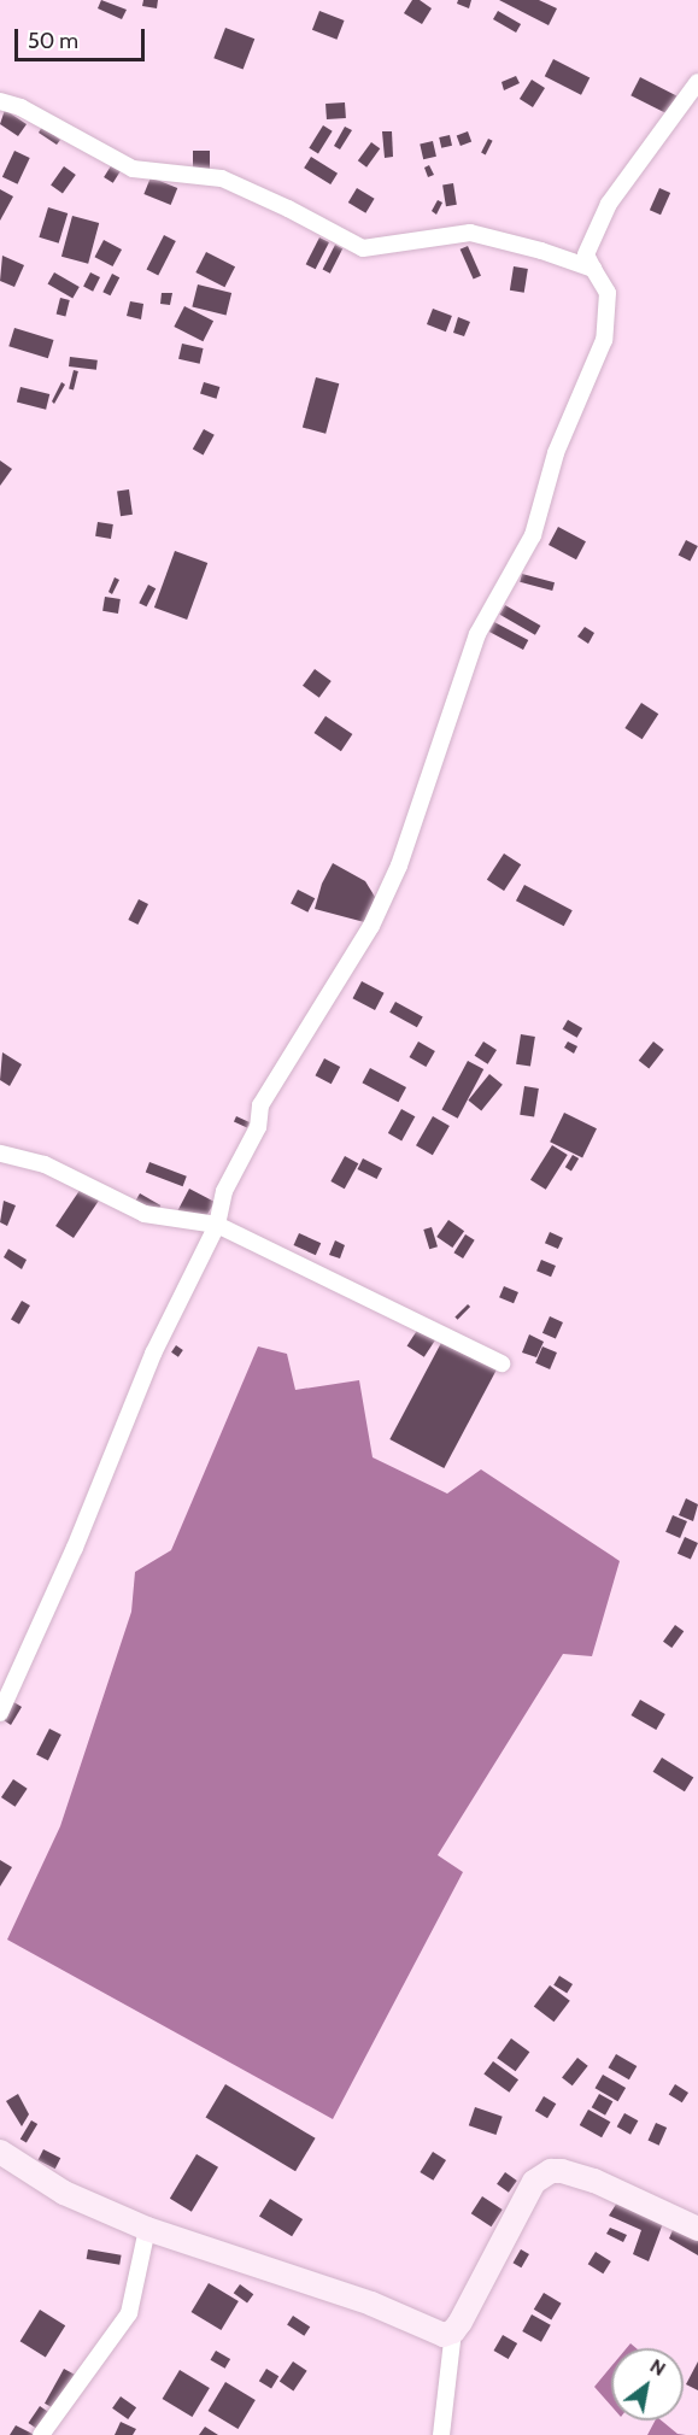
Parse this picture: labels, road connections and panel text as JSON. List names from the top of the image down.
{
  "scale_bar": "50 m",
  "north": "top right"
}
